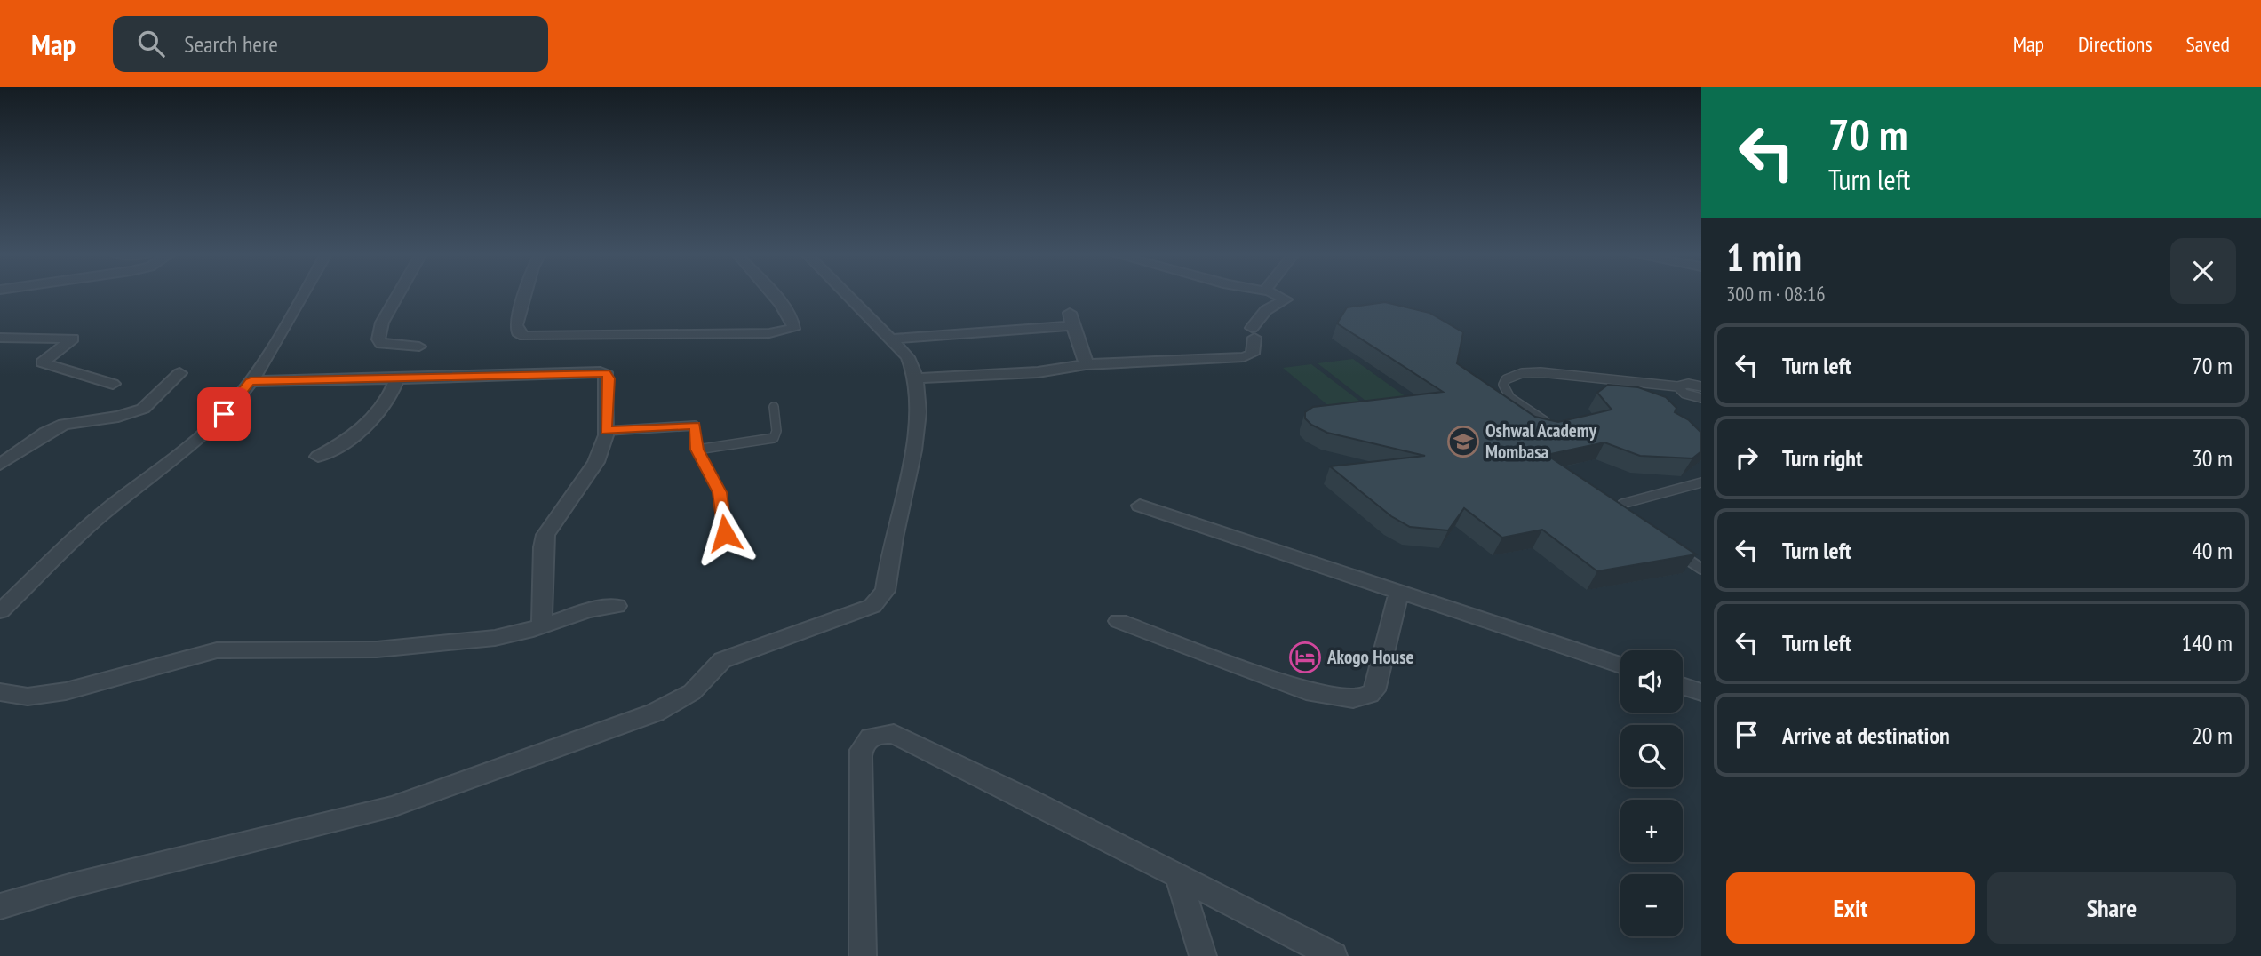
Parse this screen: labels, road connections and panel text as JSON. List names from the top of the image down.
{
  "places": {
    "school or university": ["Oshwal Academy Mombasa"],
    "hotel": ["Akogo House"]
  },
  "page": {
    "header": "Map",
    "search": "Search here",
    "nav": ["Map", "Directions", "Saved"],
    "turn": ["70 m", "Turn left"],
    "heading": ["1 min", "300 m · 08:16"],
    "list": [
      {
        "name": "Turn left",
        "value": "70 m"
      },
      {
        "name": "Turn right",
        "value": "30 m"
      },
      {
        "name": "Turn left",
        "value": "40 m"
      },
      {
        "name": "Turn left",
        "value": "140 m"
      },
      {
        "name": "Arrive at destination",
        "value": "20 m"
      }
    ],
    "map_buttons": ["+", "−"],
    "buttons": ["Exit", "Share"]
  }
}
